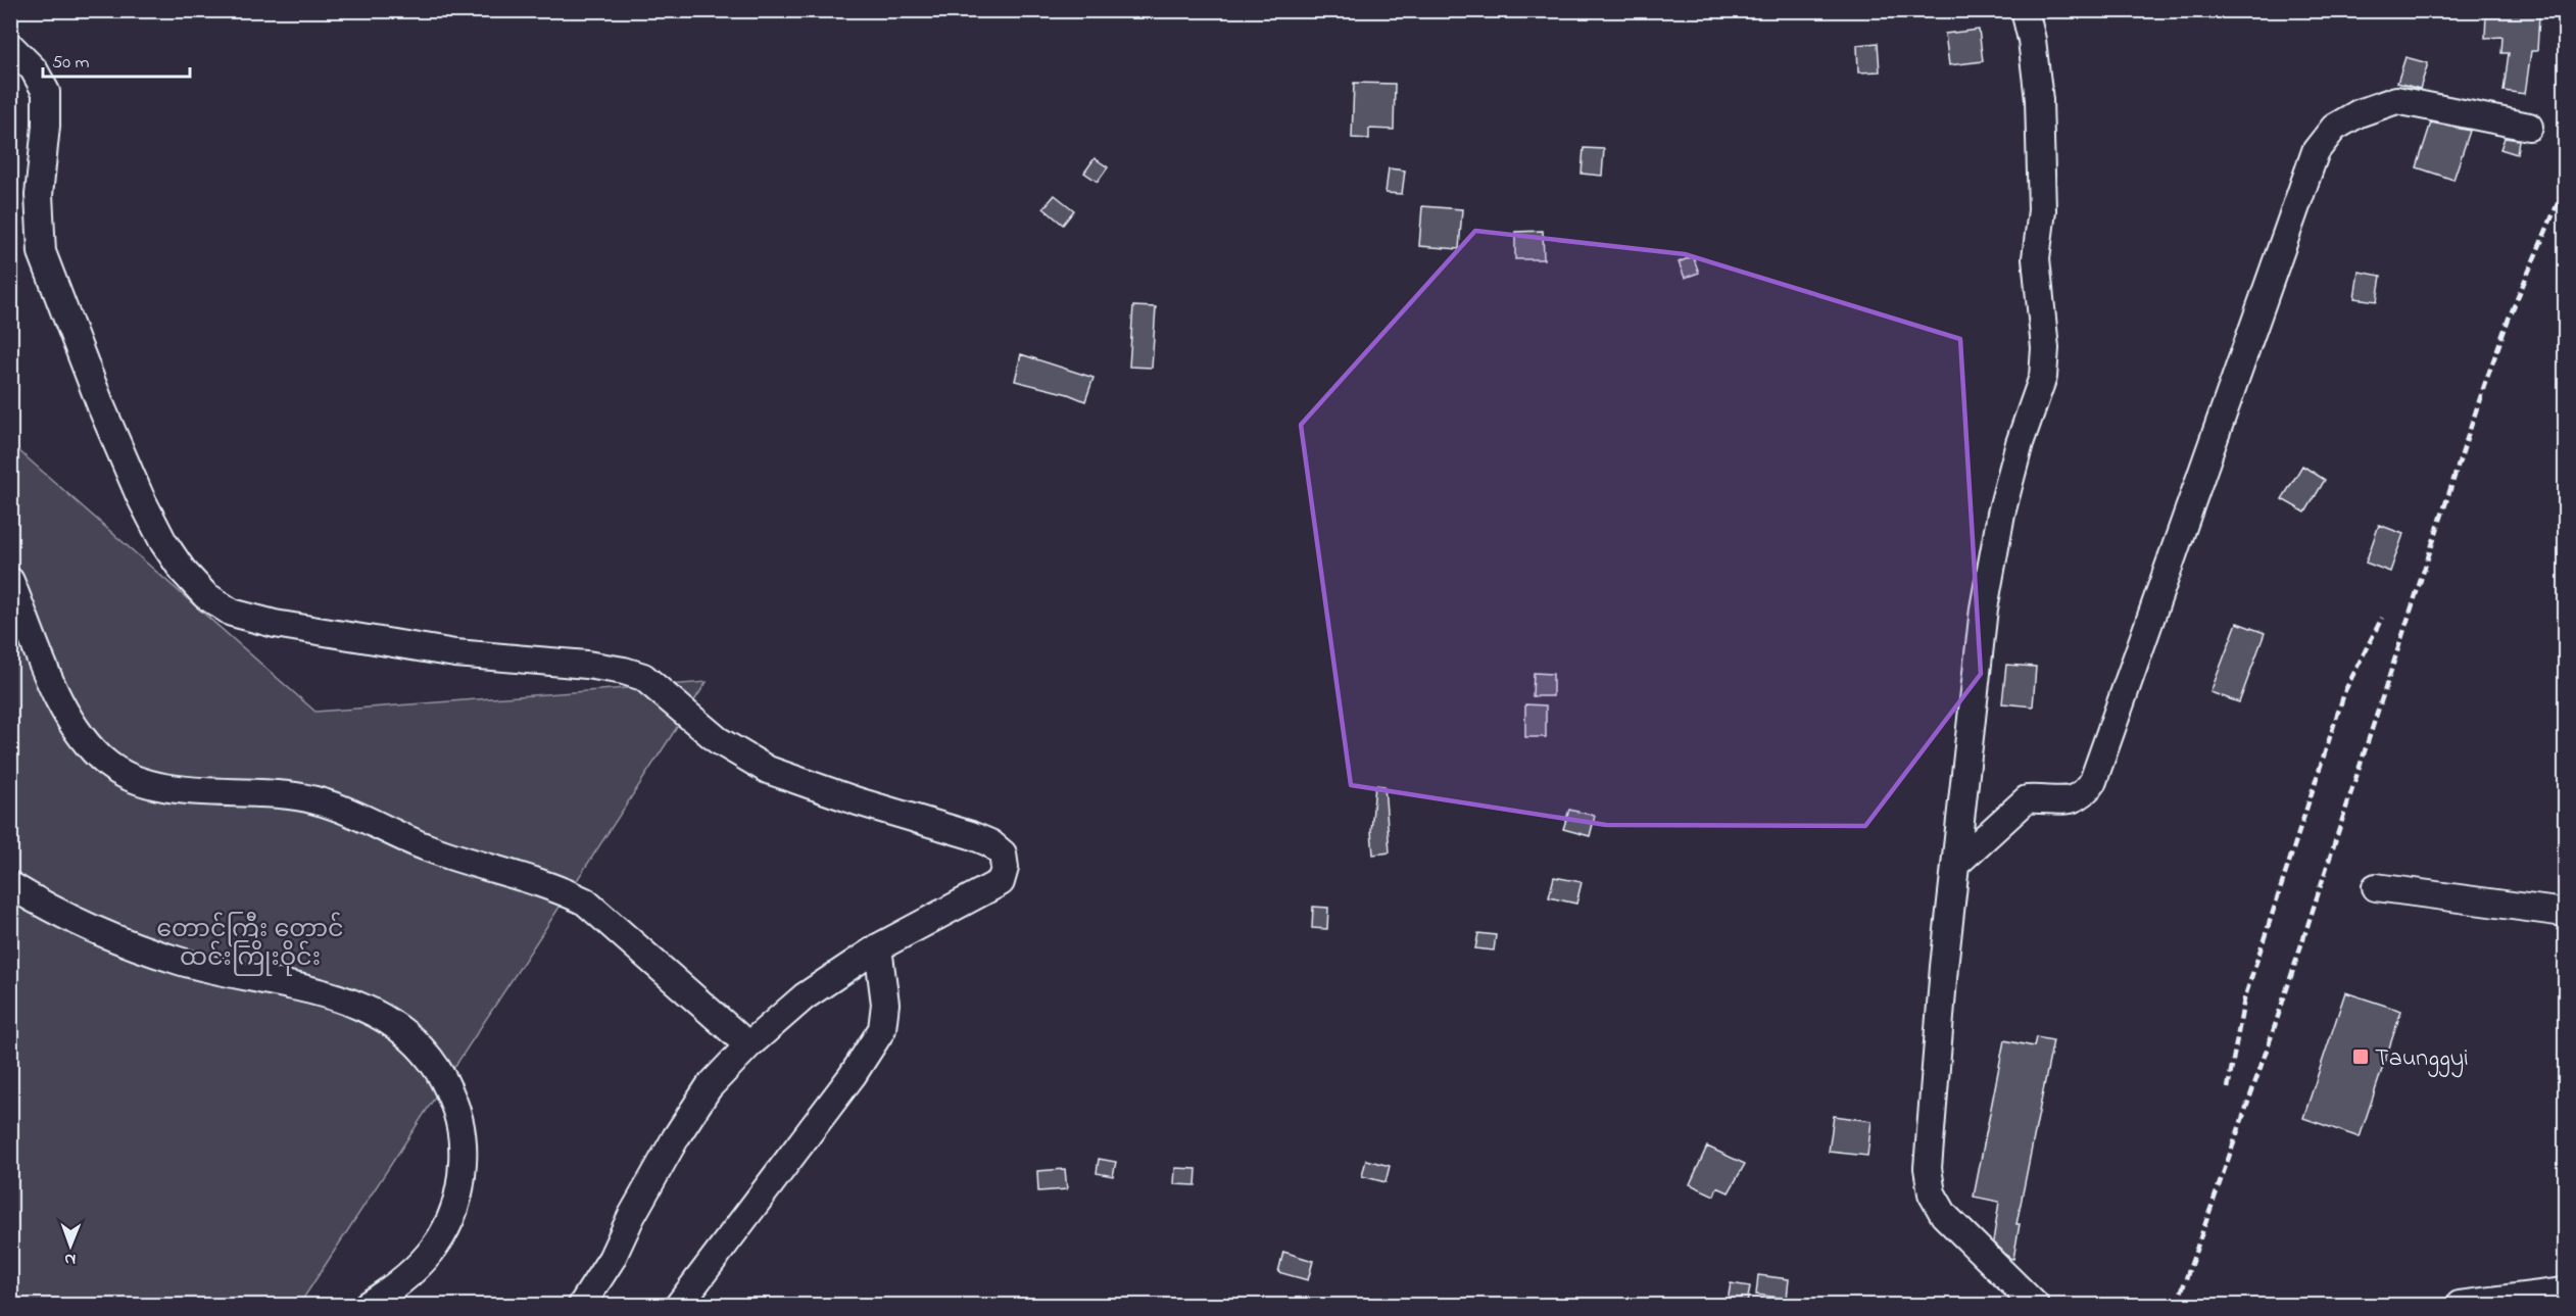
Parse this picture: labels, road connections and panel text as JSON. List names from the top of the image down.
{
  "parks": ["တောင်ကြီး တောင် ထင်းကြိုးဝိုင်း"],
  "places": {
    "transit": ["Taunggyi"]
  },
  "scale_bar": "50 m",
  "north": "bottom"
}
